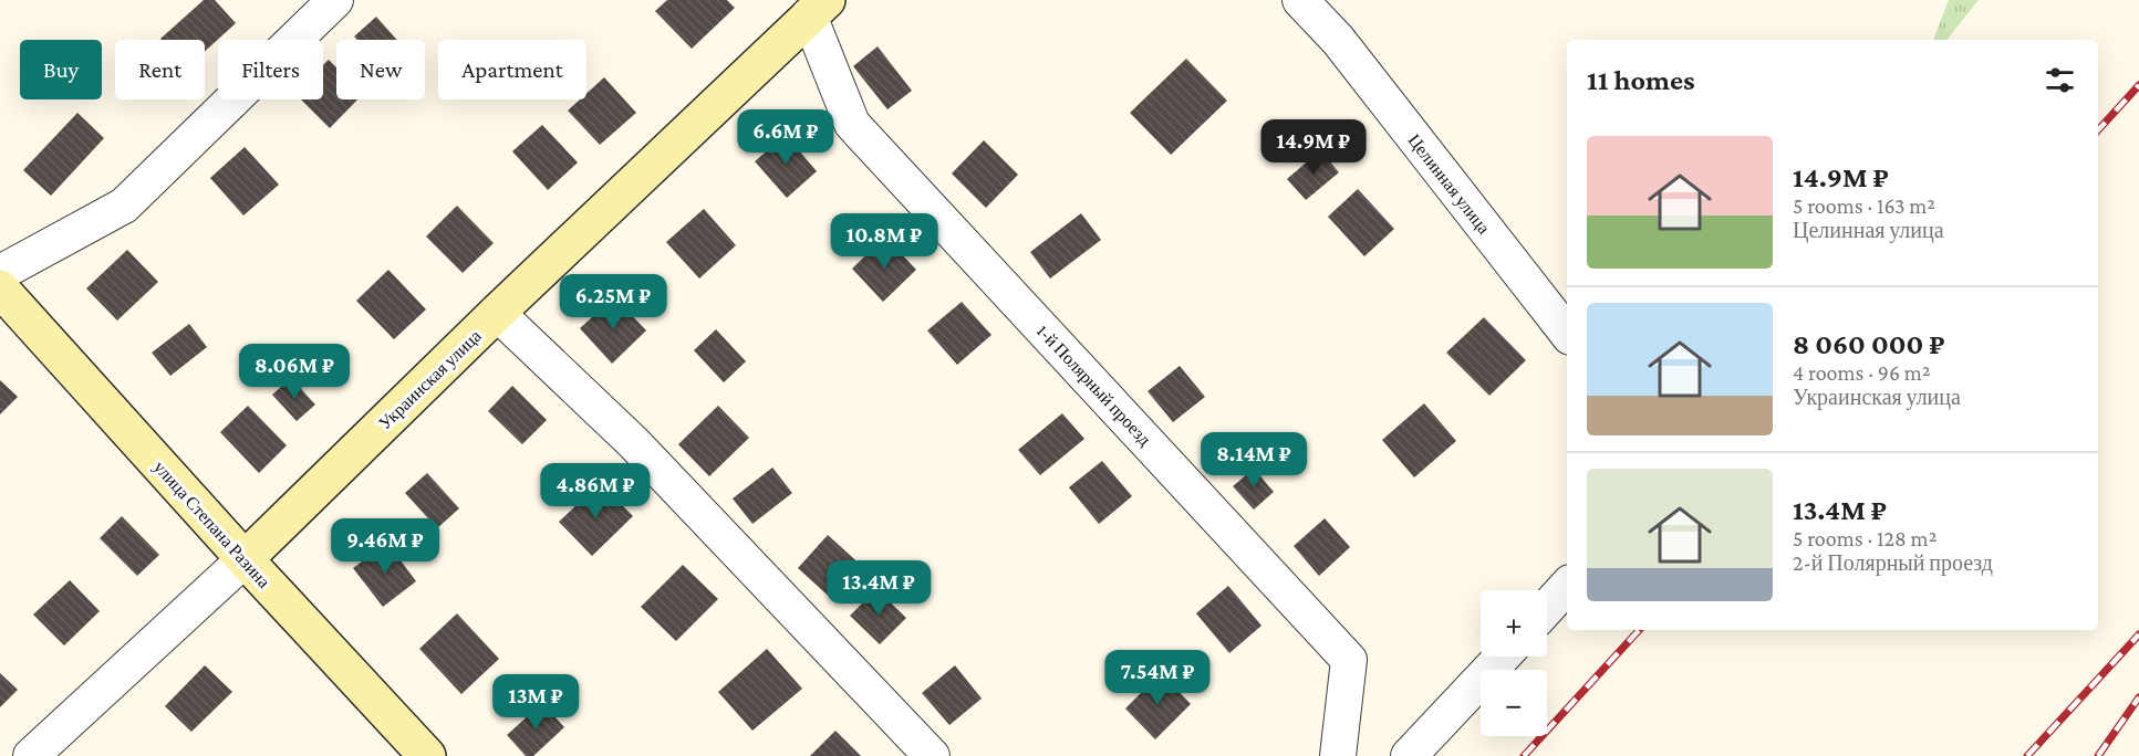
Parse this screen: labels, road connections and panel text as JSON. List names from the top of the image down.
{
  "streets": {
    "street": [
      "Целинная улица",
      "Украинская улица",
      "1-й Полярный проезд",
      "улица Степана Разина"
    ]
  },
  "crossings": [
    ["Украинская улица", "1-й Полярный проезд"],
    ["Украинская улица", "улица Степана Разина"]
  ],
  "page": {
    "chip": [
      "Buy",
      "Rent",
      "Filters",
      "New",
      "Apartment"
    ],
    "heading": "11 homes",
    "price": [
      "6.6M ₽",
      "14.9M ₽",
      "10.8M ₽",
      "6.25M ₽",
      "8.06M ₽",
      "8.14M ₽",
      "4.86M ₽",
      "9.46M ₽",
      "13.4M ₽",
      "7.54M ₽",
      "13M ₽"
    ],
    "list": [
      {
        "name": "14.9M ₽",
        "note": "5 rooms · 163 m² · Целинная улица"
      },
      {
        "name": "8 060 000 ₽",
        "note": "4 rooms · 96 m² · Украинская улица"
      },
      {
        "name": "13.4M ₽",
        "note": "5 rooms · 128 m² · 2-й Полярный проезд"
      }
    ],
    "map_buttons": ["+", "−"]
  }
}
